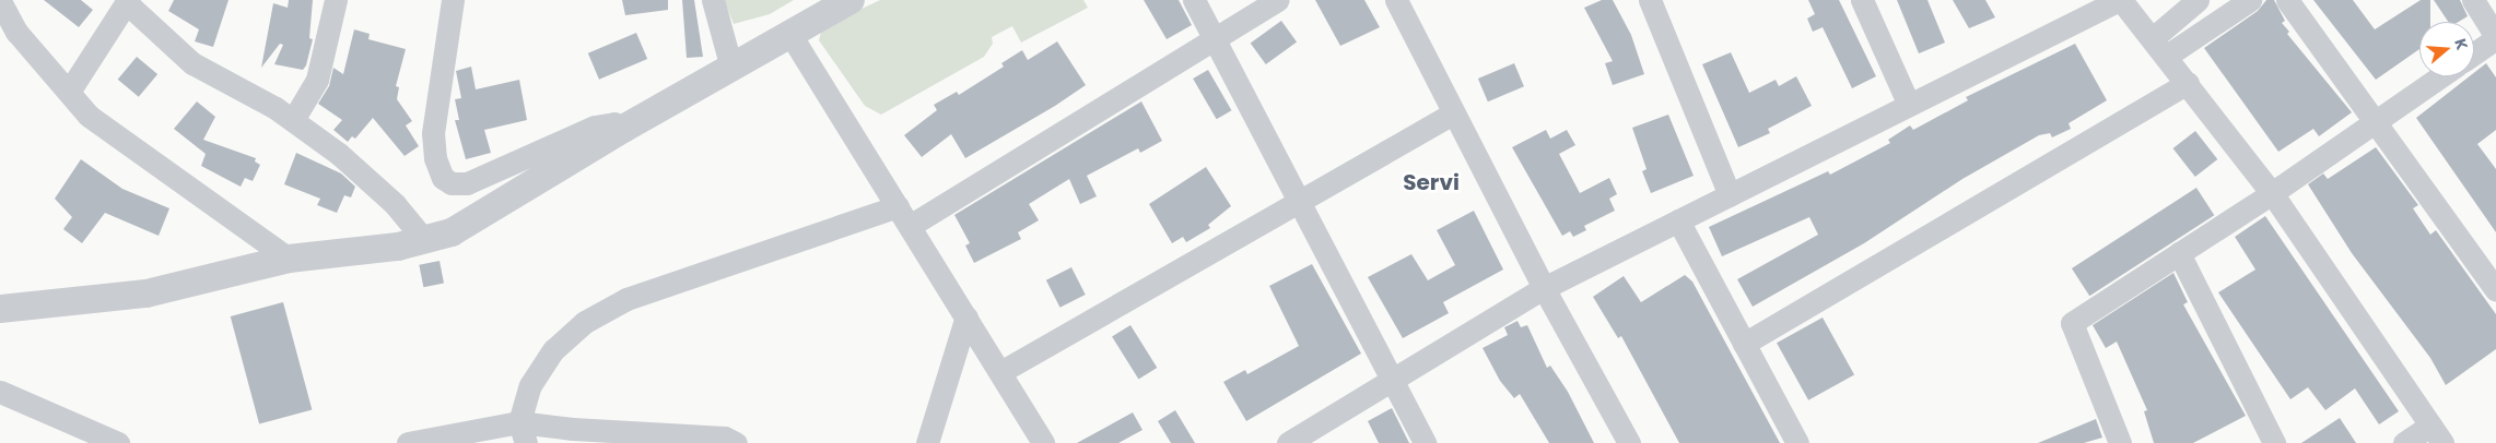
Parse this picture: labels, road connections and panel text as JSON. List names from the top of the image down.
{
  "districts": ["Servi"],
  "north": "right"
}
